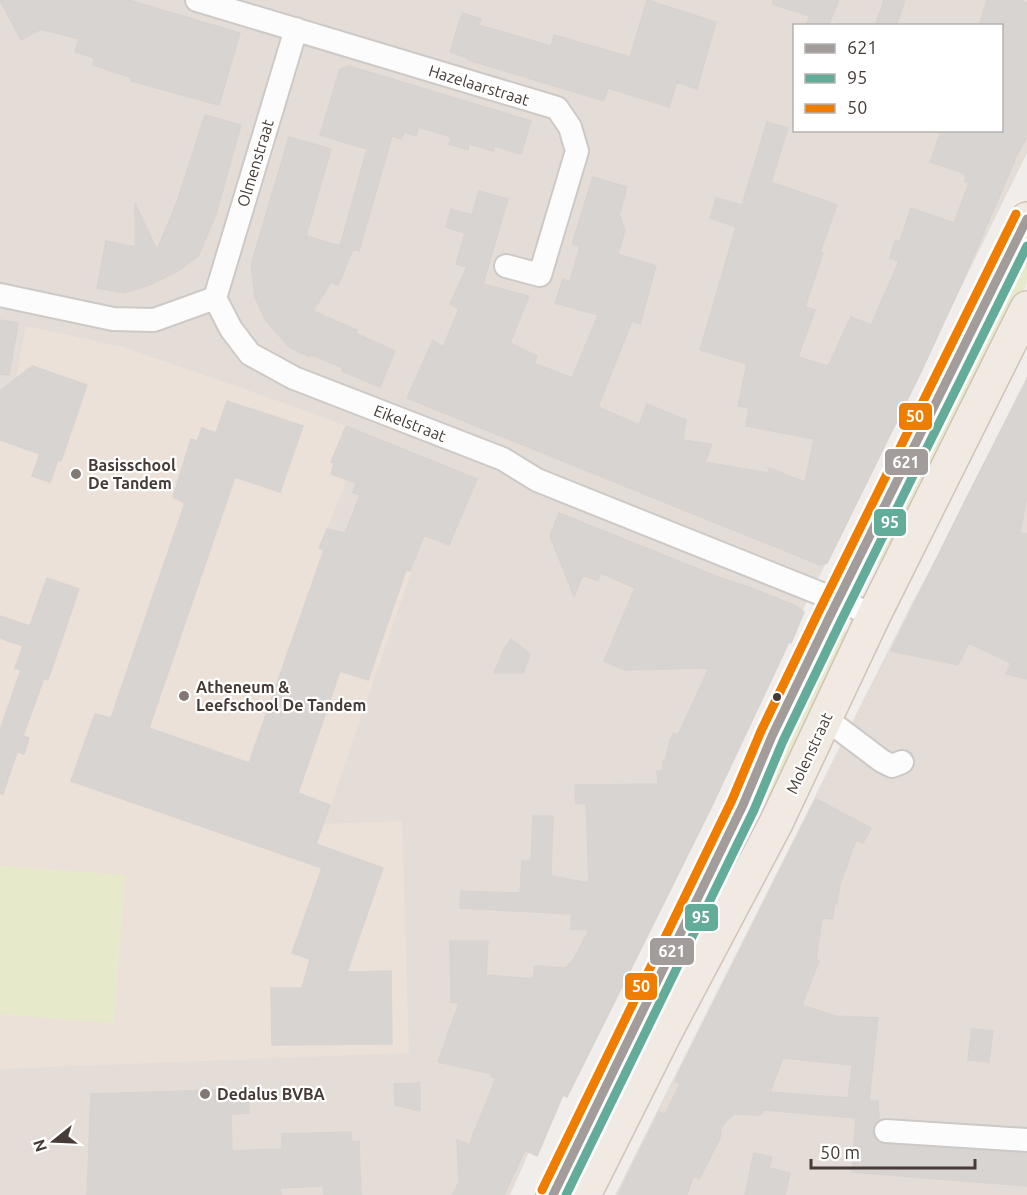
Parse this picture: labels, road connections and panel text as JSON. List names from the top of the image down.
{
  "streets": {
    "main road": ["Molenstraat"],
    "street": ["Hazelaarstraat", "Olmenstraat", "Eikelstraat"]
  },
  "crossings": [
    ["Hazelaarstraat", "Olmenstraat"],
    ["Olmenstraat", "Eikelstraat"],
    ["Eikelstraat", "Molenstraat"]
  ],
  "places": ["Basisschool De Tandem", "Atheneum & Leefschool De Tandem", "Dedalus BVBA"],
  "lines": ["transit line 50", "transit line 621", "transit line 95"],
  "legend": ["621", "95", "50"],
  "scale_bar": "50 m",
  "north": "left"
}
